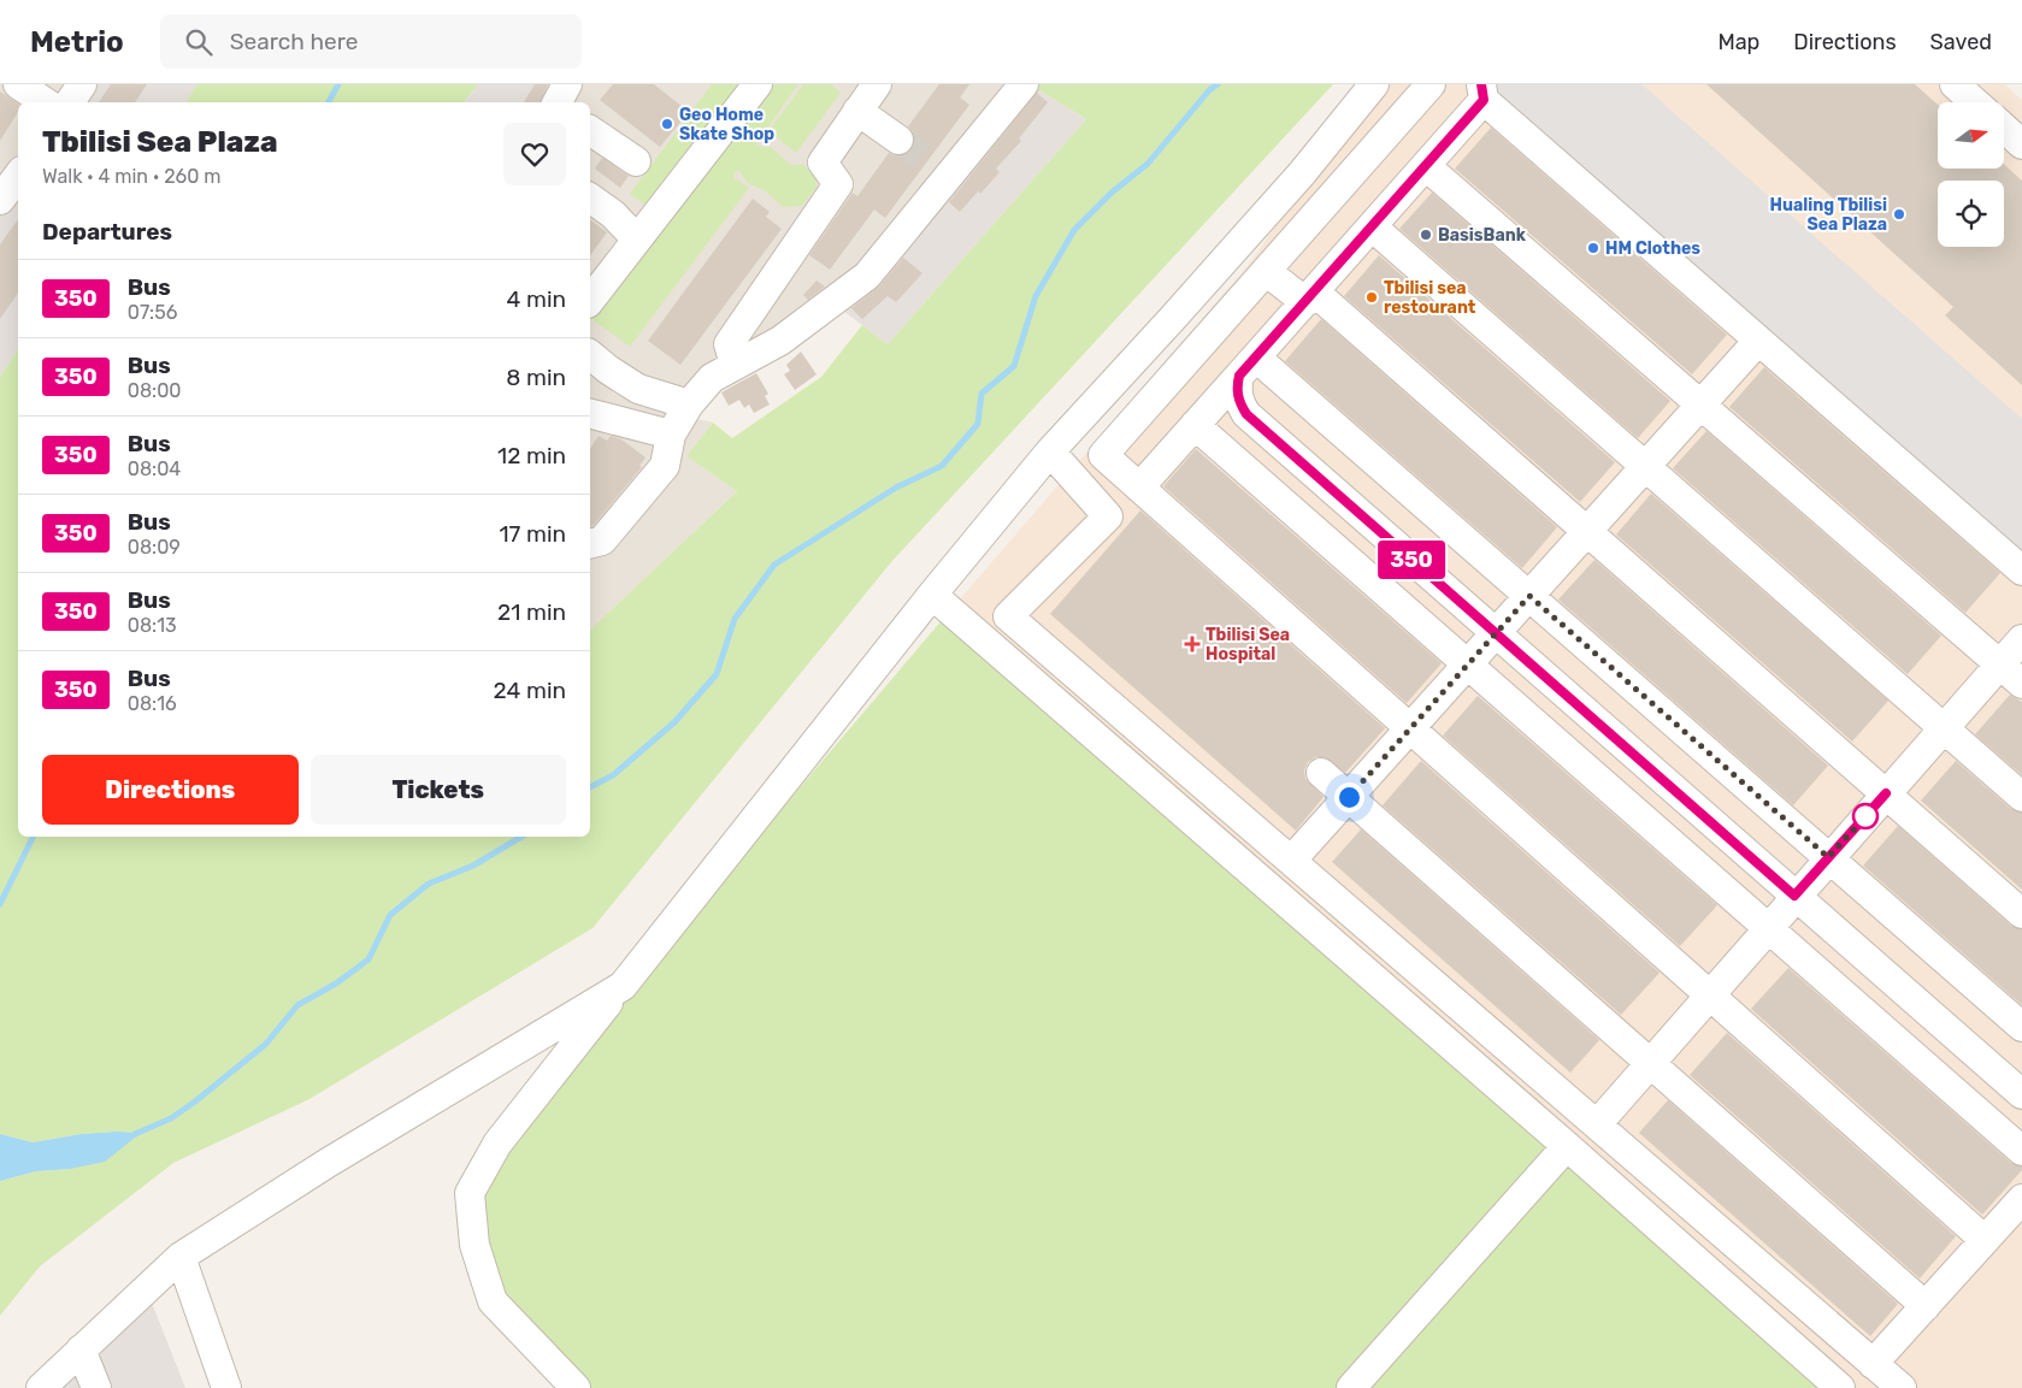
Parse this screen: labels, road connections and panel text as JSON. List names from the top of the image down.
{
  "places": {
    "other": [
      "Geo Home Skate Shop",
      "Hualing Tbilisi Sea Plaza",
      "BasisBank",
      "HM Clothes",
      "Tbilisi sea restourant"
    ],
    "health": ["Tbilisi Sea Hospital"]
  },
  "lines": ["bus line 350"],
  "north": "right",
  "page": {
    "header": "Metrio",
    "search": "Search here",
    "nav": ["Map", "Directions", "Saved"],
    "on_map": "350",
    "heading": [
      ["Tbilisi Sea Plaza", "Walk · 4 min · 260 m"],
      "Departures"
    ],
    "list": [
      {
        "mark": "350",
        "name": "Bus",
        "note": "07:56",
        "value": "4 min"
      },
      {
        "mark": "350",
        "name": "Bus",
        "note": "08:00",
        "value": "8 min"
      },
      {
        "mark": "350",
        "name": "Bus",
        "note": "08:04",
        "value": "12 min"
      },
      {
        "mark": "350",
        "name": "Bus",
        "note": "08:09",
        "value": "17 min"
      },
      {
        "mark": "350",
        "name": "Bus",
        "note": "08:13",
        "value": "21 min"
      },
      {
        "mark": "350",
        "name": "Bus",
        "note": "08:16",
        "value": "24 min"
      }
    ],
    "buttons": ["Directions", "Tickets"]
  }
}
